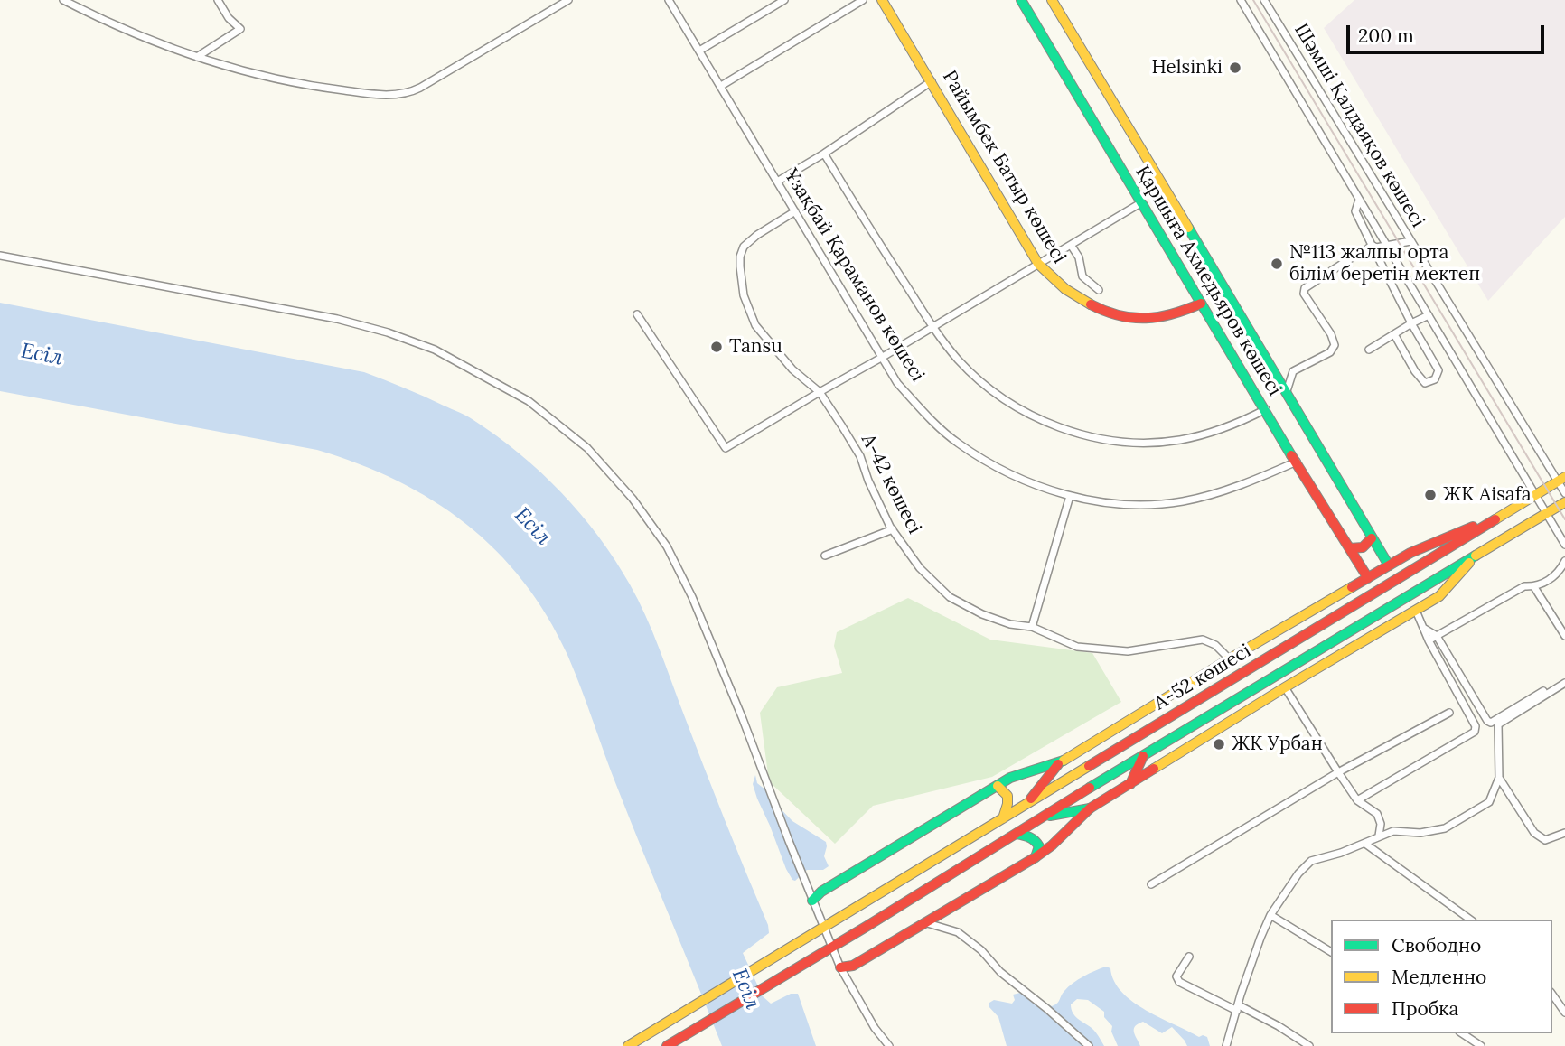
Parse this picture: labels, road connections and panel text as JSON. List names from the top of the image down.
{
  "streets": {
    "street": [
      "Шәмші Қалдаяқов көшесі",
      "Райымбек Батыр көшесі",
      "Ұзақбай Қараманов көшесі",
      "Қаршыға Ахмедьяров көшесі",
      "А-42 көшесі",
      "А-52 көшесі"
    ]
  },
  "crossings": [
    ["Шәмші Қалдаяқов көшесі", "А-52 көшесі"],
    ["Райымбек Батыр көшесі", "Қаршыға Ахмедьяров көшесі"],
    ["Ұзақбай Қараманов көшесі", "Қаршыға Ахмедьяров көшесі"],
    ["Ұзақбай Қараманов көшесі", "А-42 көшесі"]
  ],
  "water": ["Есіл"],
  "places": [
    "Helsinki",
    "№113 жалпы орта білім беретін мектеп",
    "Tansu",
    "ЖК Aisafa",
    "ЖК Урбан"
  ],
  "legend": ["Свободно", "Медленно", "Пробка"],
  "scale_bar": "200 m"
}
